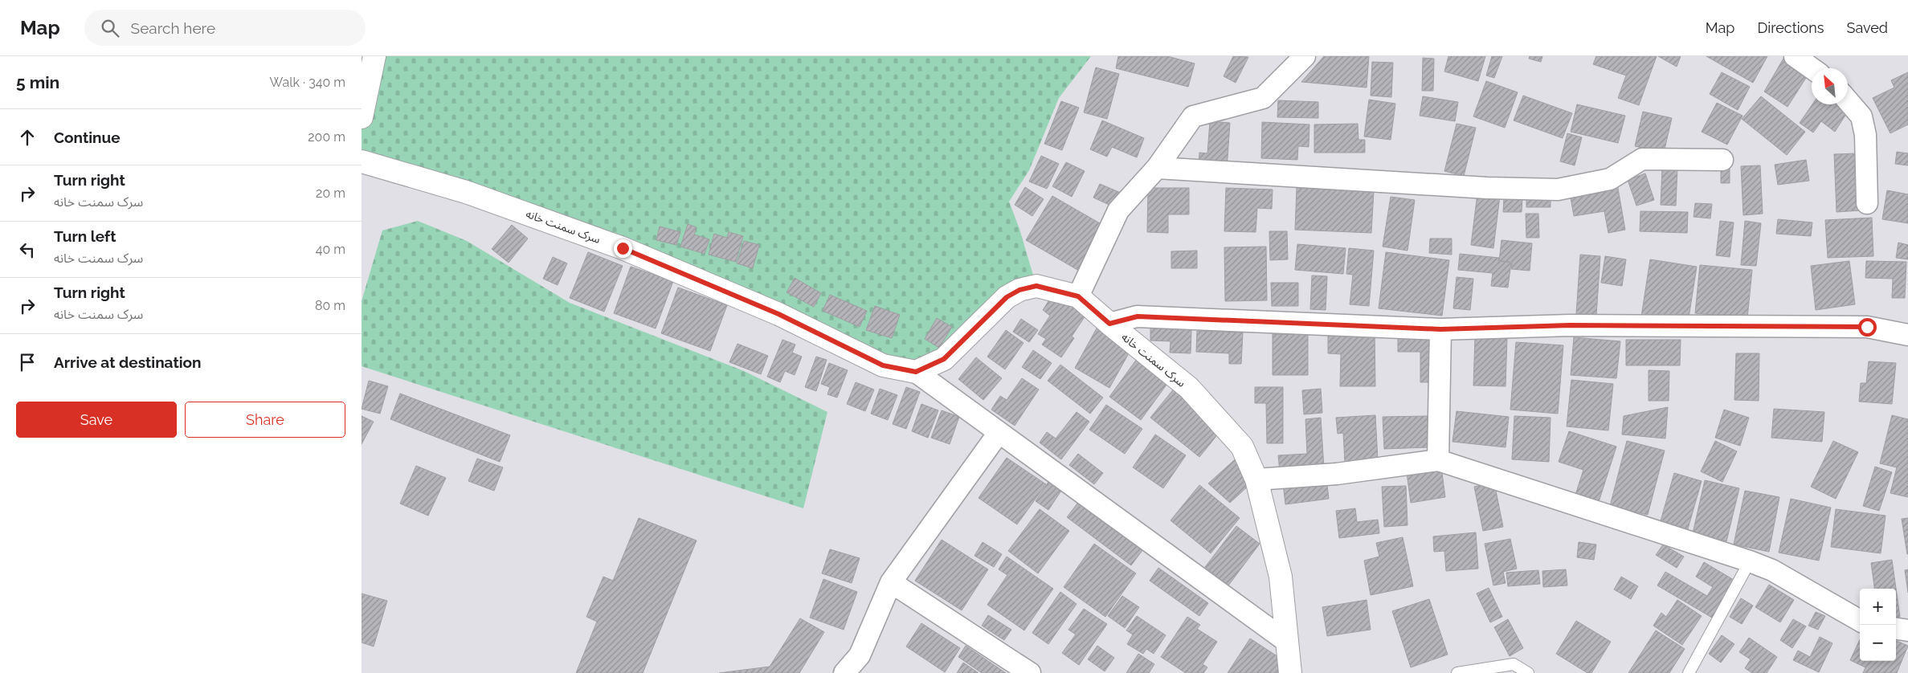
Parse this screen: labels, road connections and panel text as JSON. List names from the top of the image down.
{
  "streets": {
    "street": ["سرک سمنت خانه"]
  },
  "north": "top left",
  "page": {
    "header": "Map",
    "search": "Search here",
    "nav": ["Map", "Directions", "Saved"],
    "heading": ["5 min", "Walk · 340 m"],
    "list": [
      ["Continue", "200 m"],
      ["Turn right", "سرک سمنت خانه", "20 m"],
      ["Turn left", "سرک سمنت خانه", "40 m"],
      ["Turn right", "سرک سمنت خانه", "80 m"],
      "Arrive at destination"
    ],
    "buttons": ["Save", "Share"],
    "map_buttons": ["+", "−"]
  }
}
